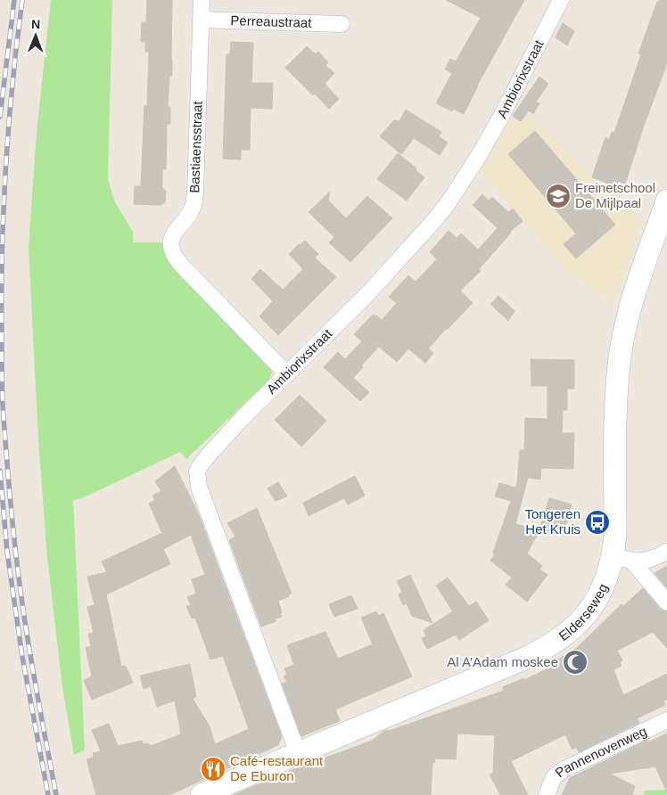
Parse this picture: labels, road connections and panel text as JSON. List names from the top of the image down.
{
  "streets": {
    "main road": ["Elderseweg"],
    "street": [
      "Perreaustraat",
      "Ambiorixstraat",
      "Bastiaensstraat",
      "Pannenovenweg"
    ]
  },
  "crossings": [
    ["Perreaustraat", "Bastiaensstraat"],
    ["Ambiorixstraat", "Bastiaensstraat"],
    ["Ambiorixstraat", "Elderseweg"]
  ],
  "places": {
    "school or university": ["Freinetschool De Mijlpaal"],
    "bus stop": ["Tongeren Het Kruis"],
    "mosque": ["Al A’Adam moskee"],
    "restaurant": ["Café-restaurant De Eburon"]
  },
  "north": "top"
}
